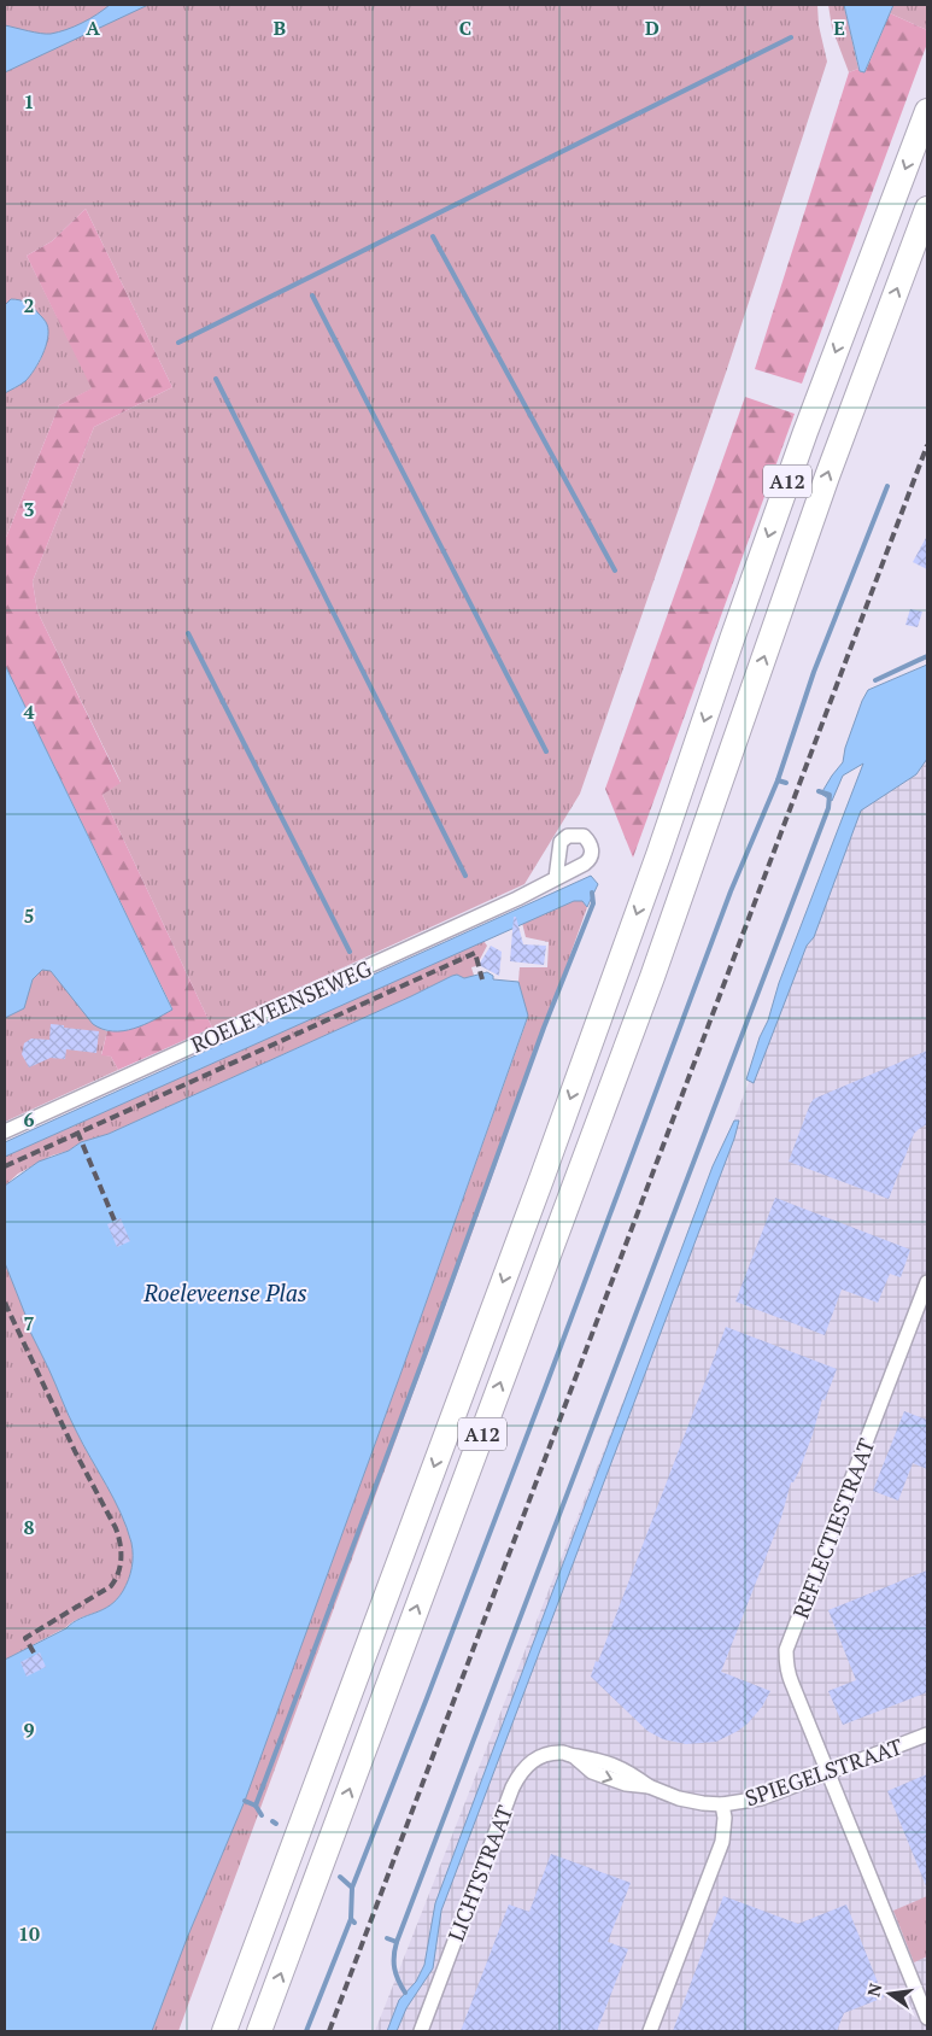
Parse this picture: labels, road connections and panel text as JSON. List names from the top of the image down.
{
  "streets": {
    "highway": ["A12"],
    "street": [
      "ROELEVEENSEWEG",
      "REFLECTIESTRAAT",
      "SPIEGELSTRAAT",
      "LICHTSTRAAT"
    ]
  },
  "crossings": [
    ["REFLECTIESTRAAT", "SPIEGELSTRAAT"],
    ["SPIEGELSTRAAT", "LICHTSTRAAT"]
  ],
  "water": ["Roeleveense Plas"],
  "north": "left",
  "grid": {
    "columns": [
      "A",
      "B",
      "C",
      "D",
      "E"
    ],
    "rows": [
      "1",
      "2",
      "3",
      "4",
      "5",
      "6",
      "7",
      "8",
      "9",
      "10"
    ]
  }
}
